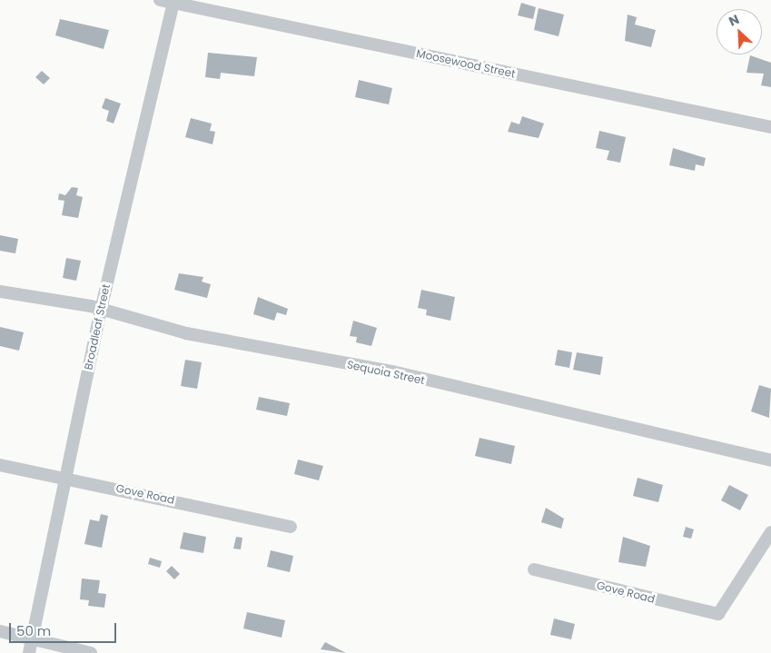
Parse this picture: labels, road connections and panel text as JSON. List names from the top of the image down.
{
  "streets": {
    "street": [
      "Moosewood Street",
      "Broadleaf Street",
      "Sequoia Street",
      "Gove Road"
    ]
  },
  "crossings": [
    ["Moosewood Street", "Broadleaf Street"],
    ["Broadleaf Street", "Sequoia Street"],
    ["Broadleaf Street", "Gove Road"]
  ],
  "scale_bar": "50 m",
  "north": "top left"
}
